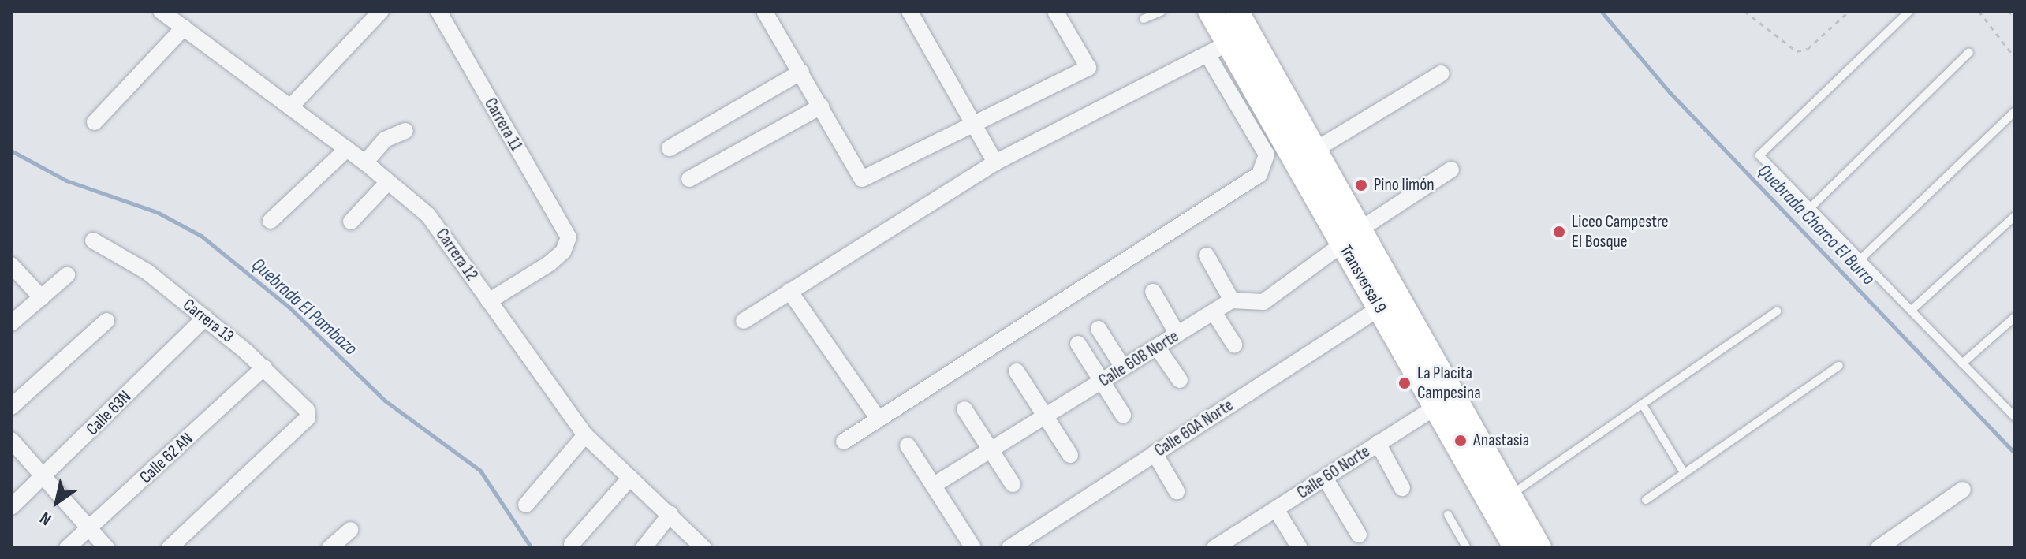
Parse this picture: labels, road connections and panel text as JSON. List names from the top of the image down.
{
  "streets": {
    "main road": ["Transversal 9"],
    "street": [
      "Carrera 11",
      "Carrera 12",
      "Carrera 13",
      "Calle 60B Norte",
      "Calle 63N",
      "Calle 60A Norte",
      "Calle 62 AN",
      "Calle 60 Norte"
    ]
  },
  "crossings": [
    ["Carrera 11", "Carrera 12"],
    ["Transversal 9", "Calle 60A Norte"],
    ["Transversal 9", "Calle 60 Norte"],
    ["Carrera 13", "Calle 63N"],
    ["Carrera 13", "Calle 62 AN"]
  ],
  "water": ["Quebrada Charco El Burro", "Quebrada El Pambazo"],
  "places": [
    "Pino limón",
    "Liceo Campestre El Bosque",
    "La Placita Campesina",
    "Anastasia"
  ],
  "north": "bottom left"
}
